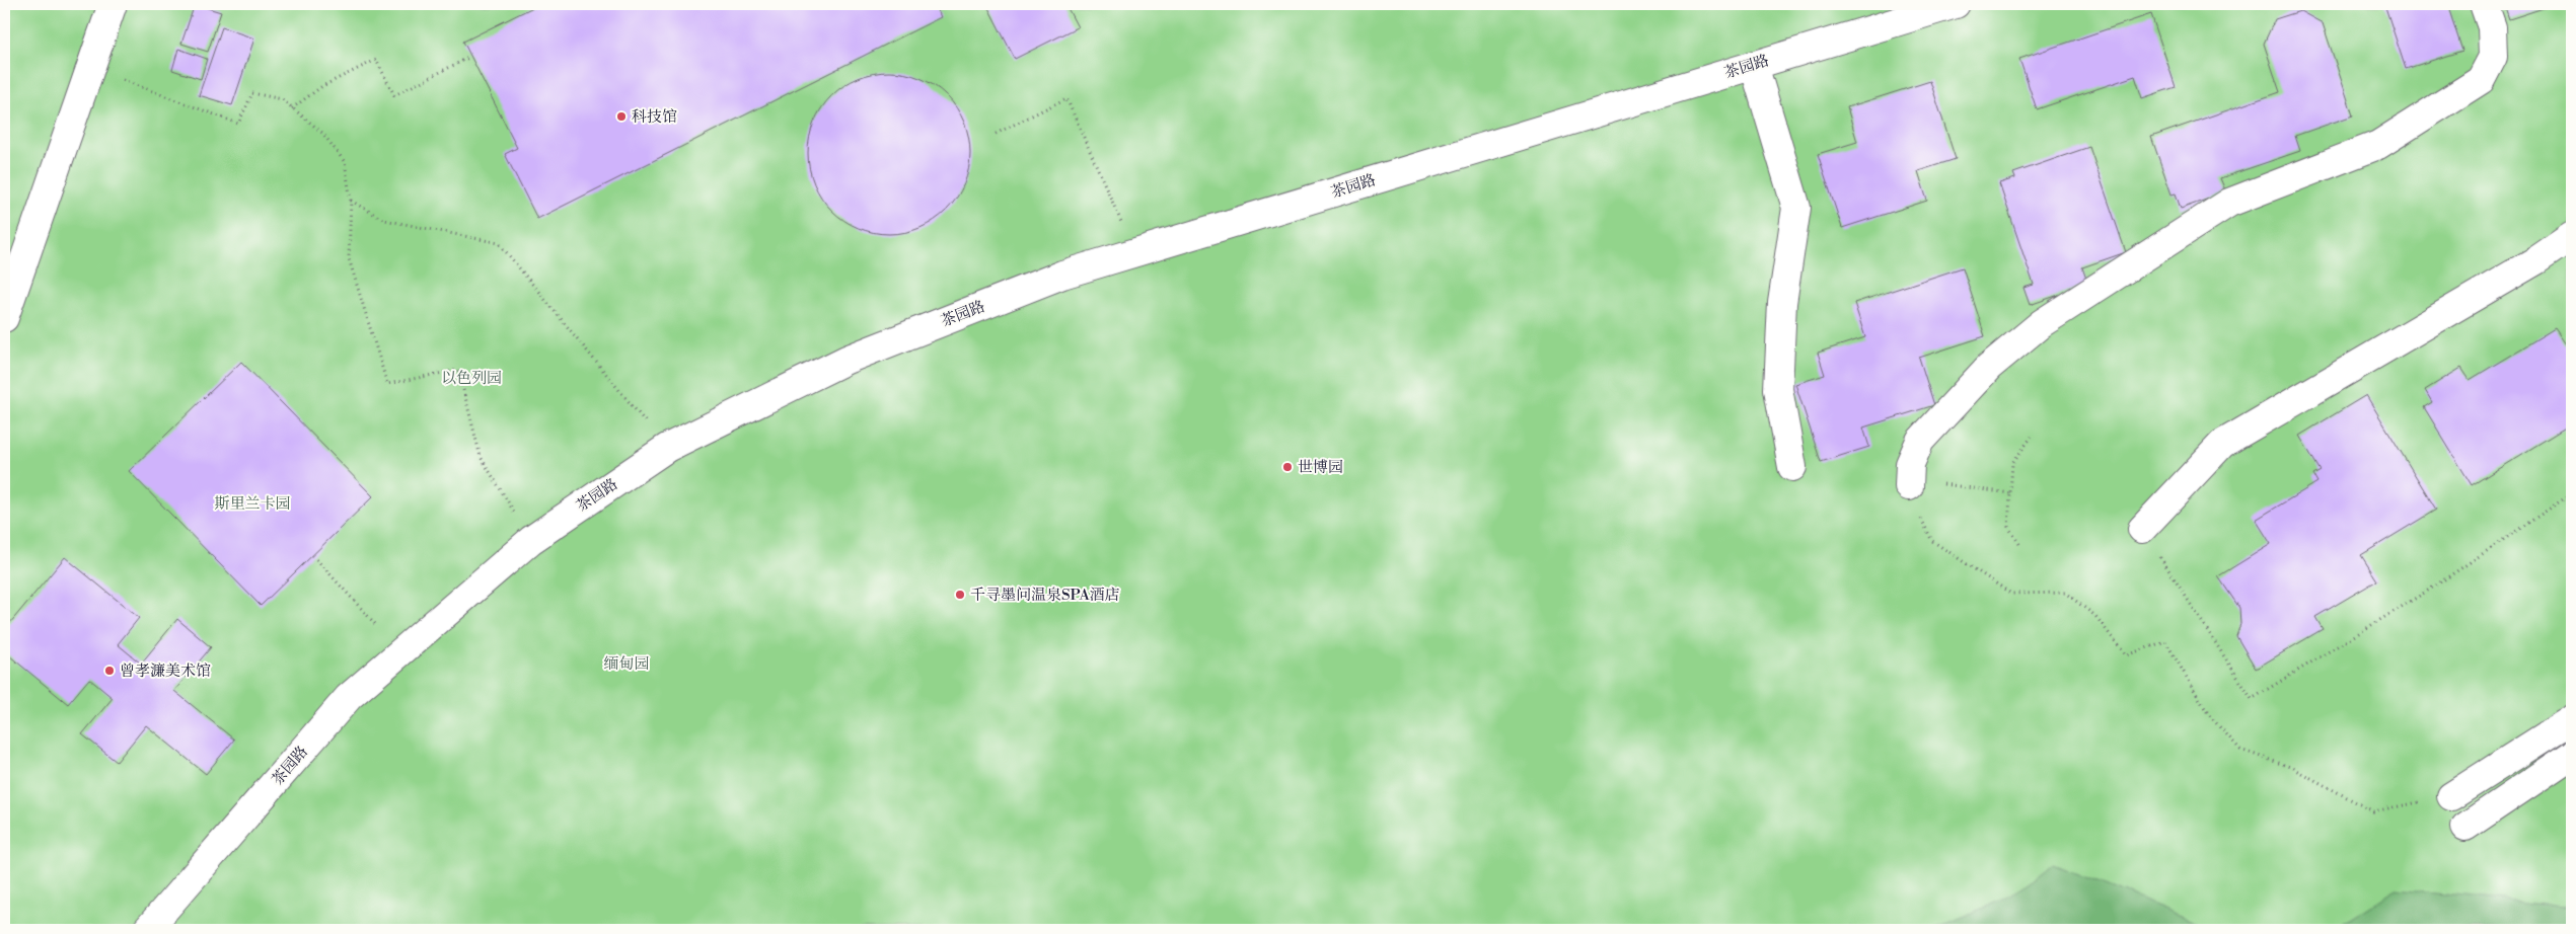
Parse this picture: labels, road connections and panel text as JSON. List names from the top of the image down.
{
  "streets": {
    "lane": ["茶园路"]
  },
  "parks": ["以色列园", "斯里兰卡园", "缅甸园"],
  "places": [
    "科技馆",
    "世博园",
    "千寻墨问温泉SPA酒店",
    "曾孝濂美术馆"
  ]
}
